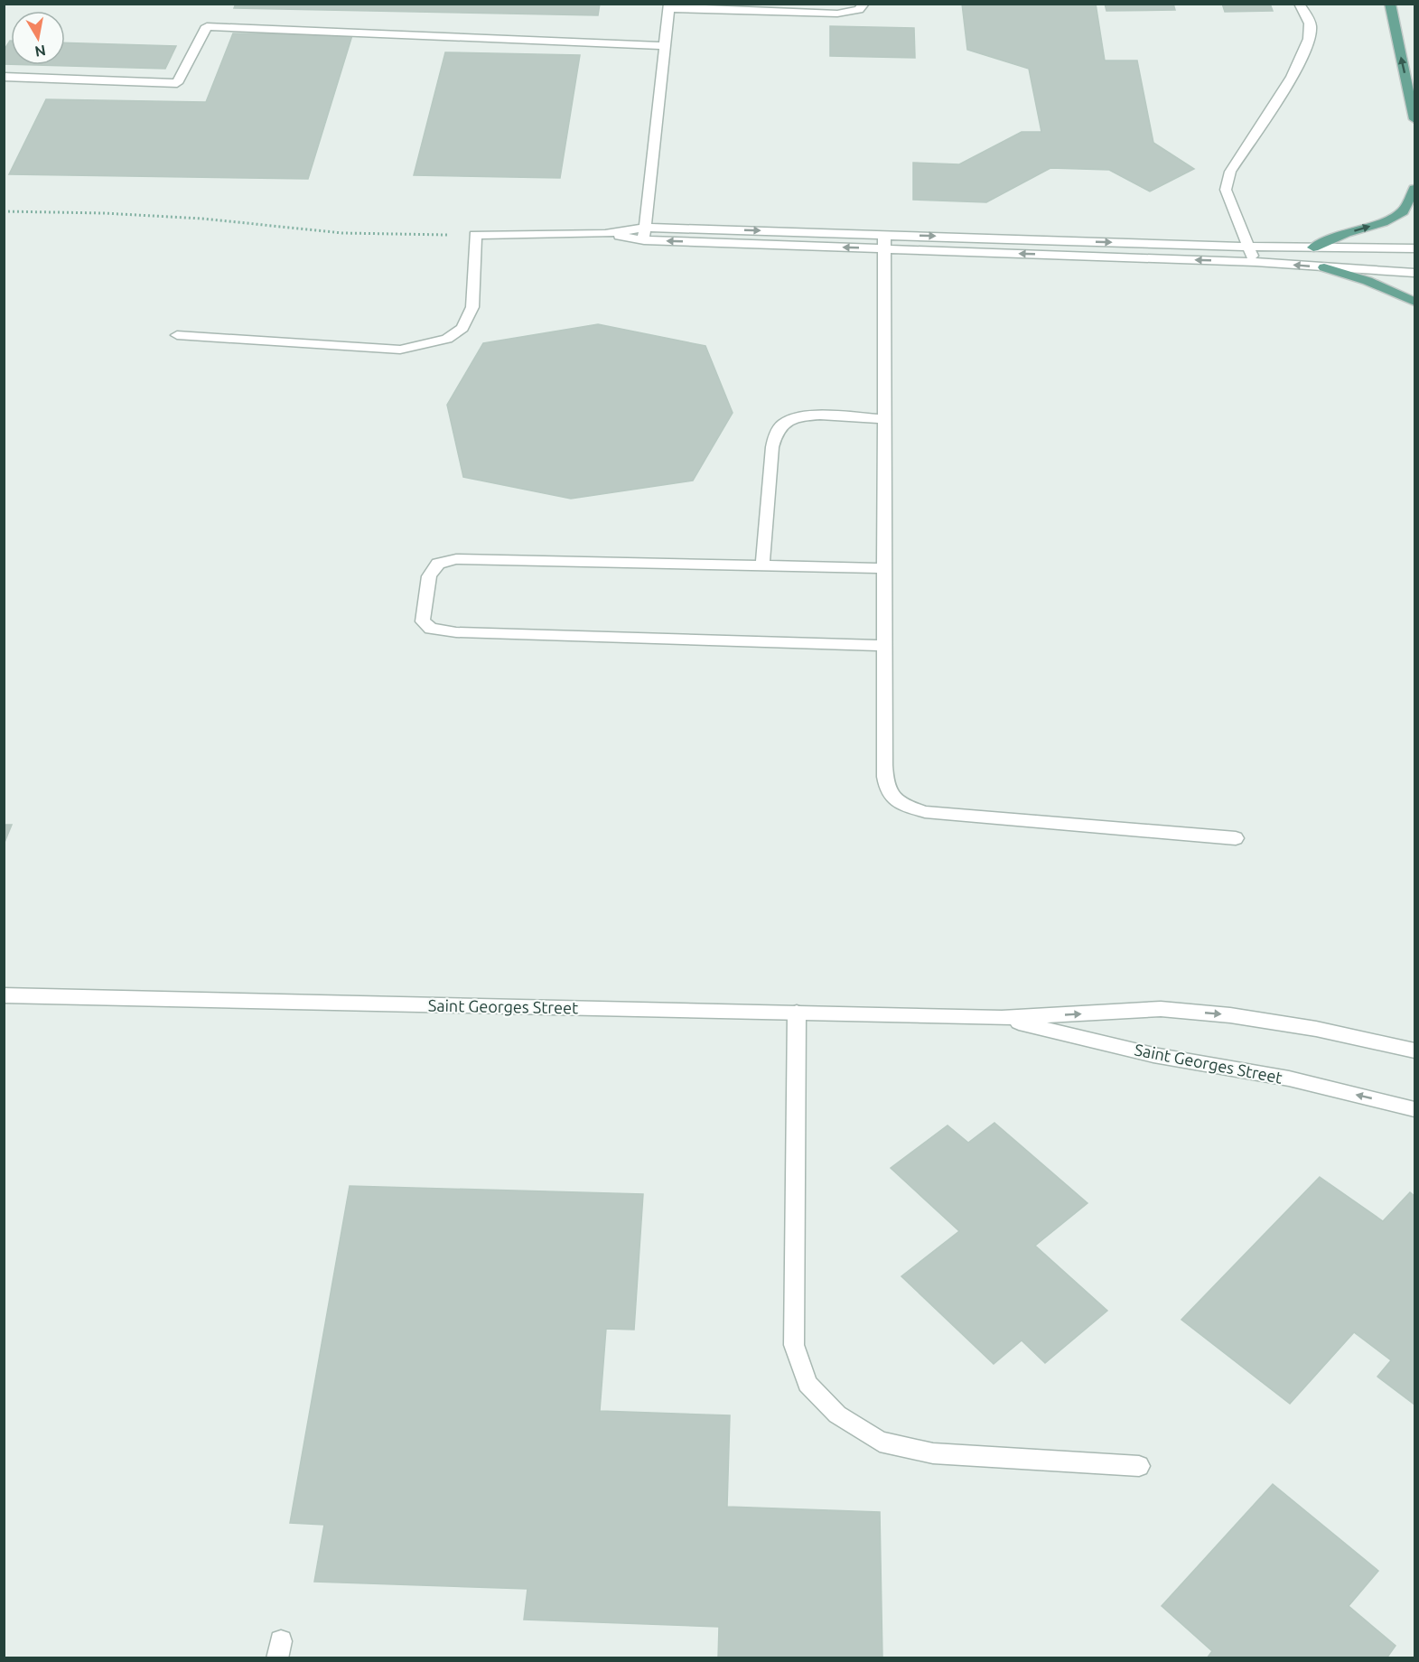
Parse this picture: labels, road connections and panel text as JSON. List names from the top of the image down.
{
  "streets": {
    "street": ["Saint Georges Street"]
  },
  "north": "bottom"
}
